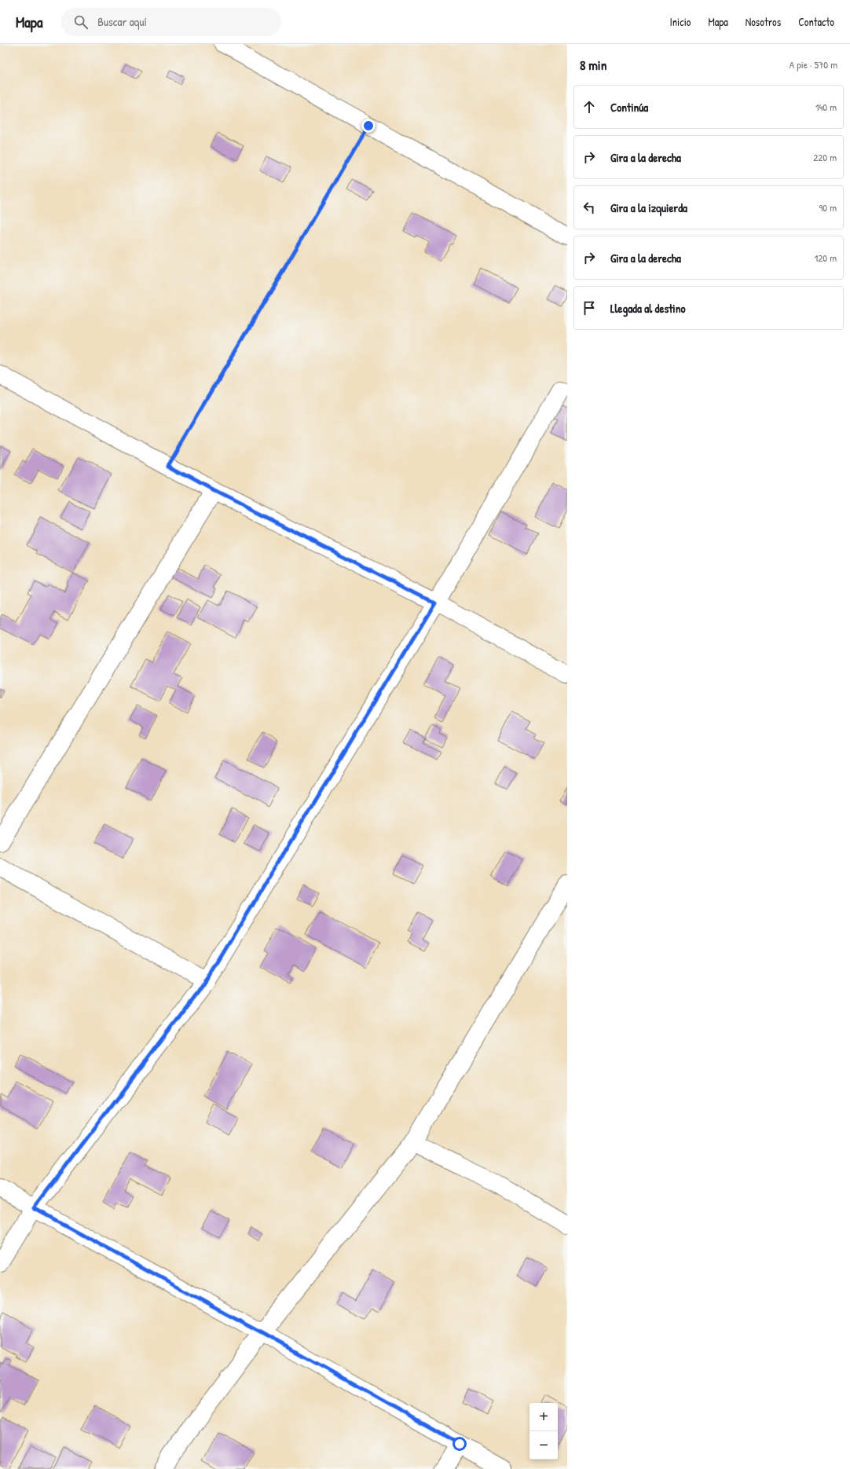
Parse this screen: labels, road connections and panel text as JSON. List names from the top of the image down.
{
  "page": {
    "header": "Mapa",
    "search": "Buscar aquí",
    "nav": [
      "Inicio",
      "Mapa",
      "Nosotros",
      "Contacto"
    ],
    "heading": ["8 min", "A pie · 570 m"],
    "list": [
      ["Continúa", "140 m"],
      ["Gira a la derecha", "220 m"],
      ["Gira a la izquierda", "90 m"],
      ["Gira a la derecha", "120 m"],
      "Llegada al destino"
    ],
    "map_buttons": ["+", "−"]
  }
}
